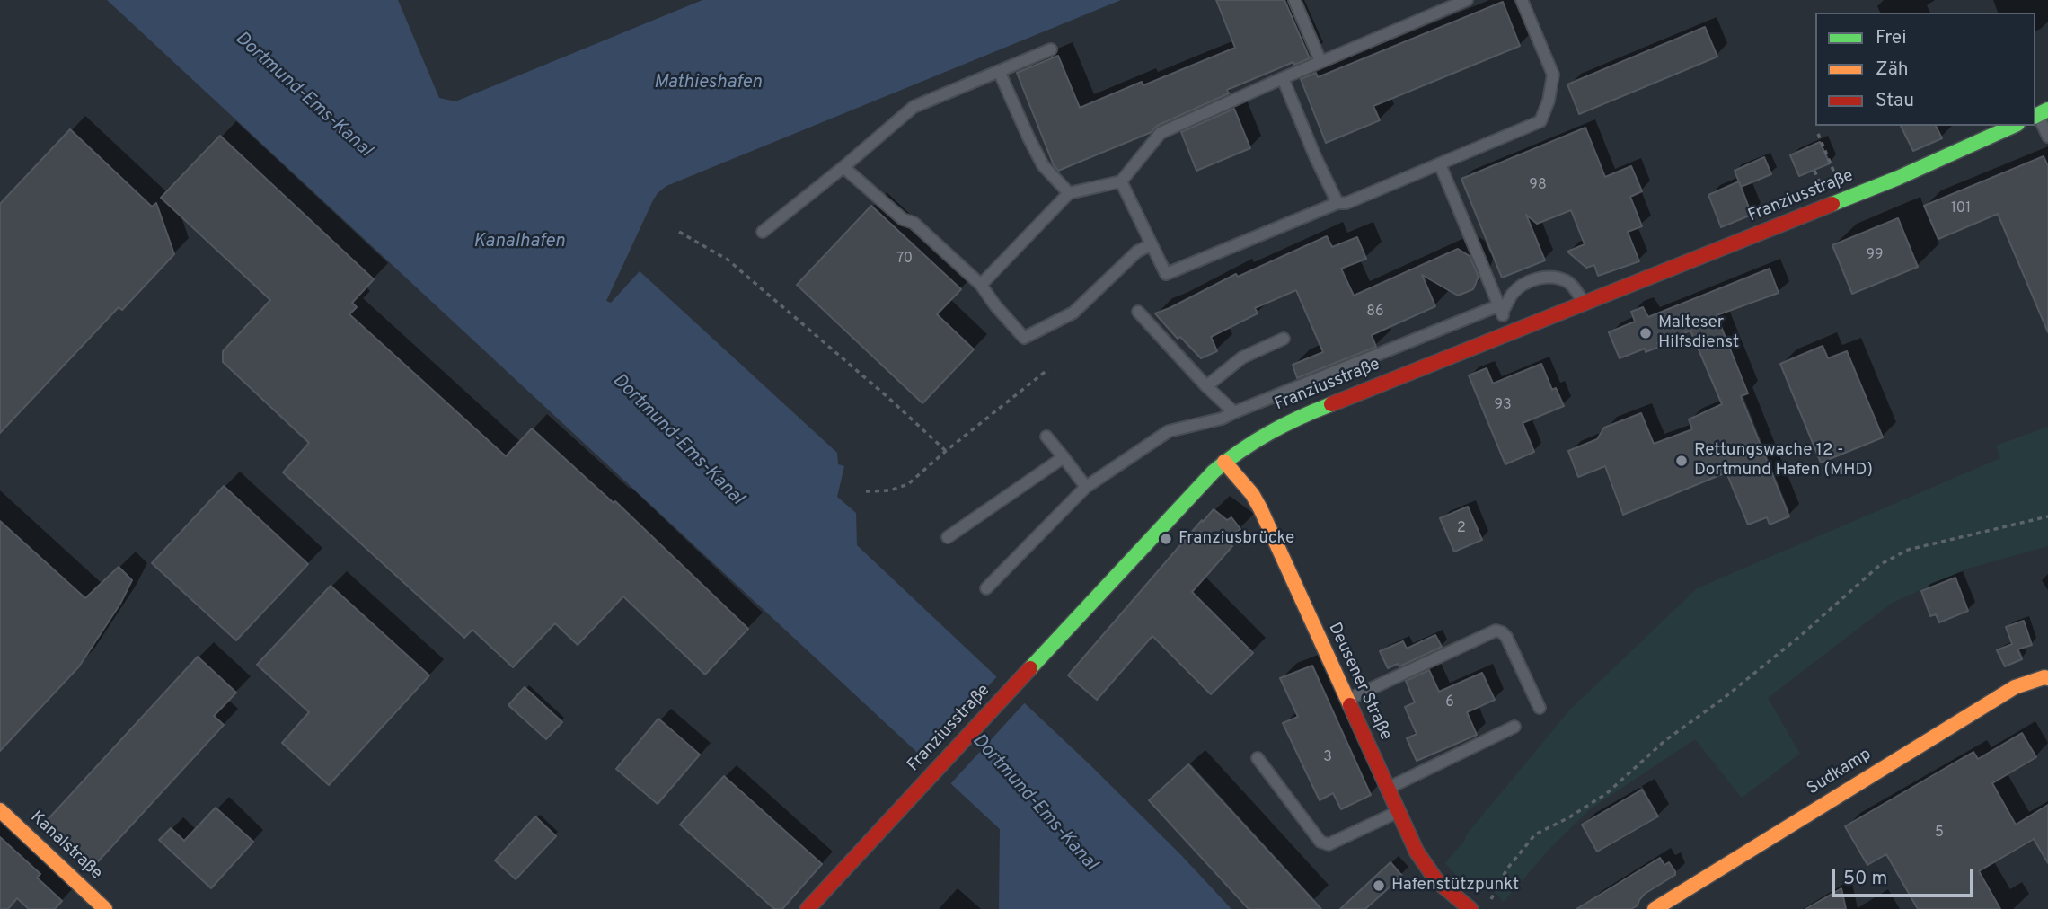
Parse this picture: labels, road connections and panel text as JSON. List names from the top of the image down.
{
  "streets": {
    "street": [
      "Franziusstraße",
      "Deusener Straße",
      "Sudkamp",
      "Kanalstraße"
    ]
  },
  "crossings": [
    ["Franziusstraße", "Deusener Straße"]
  ],
  "water": ["Mathieshafen", "Dortmund-Ems-Kanal", "Kanalhafen"],
  "places": [
    "Malteser Hilfsdienst",
    "Rettungswache 12 - Dortmund Hafen (MHD)",
    "Franziusbrücke",
    "Hafenstützpunkt"
  ],
  "house_numbers": [
    "98",
    "101",
    "99",
    "70",
    "86",
    "93",
    "2",
    "6",
    "3",
    "5"
  ],
  "legend": ["Frei", "Zäh", "Stau"],
  "scale_bar": "50 m"
}
